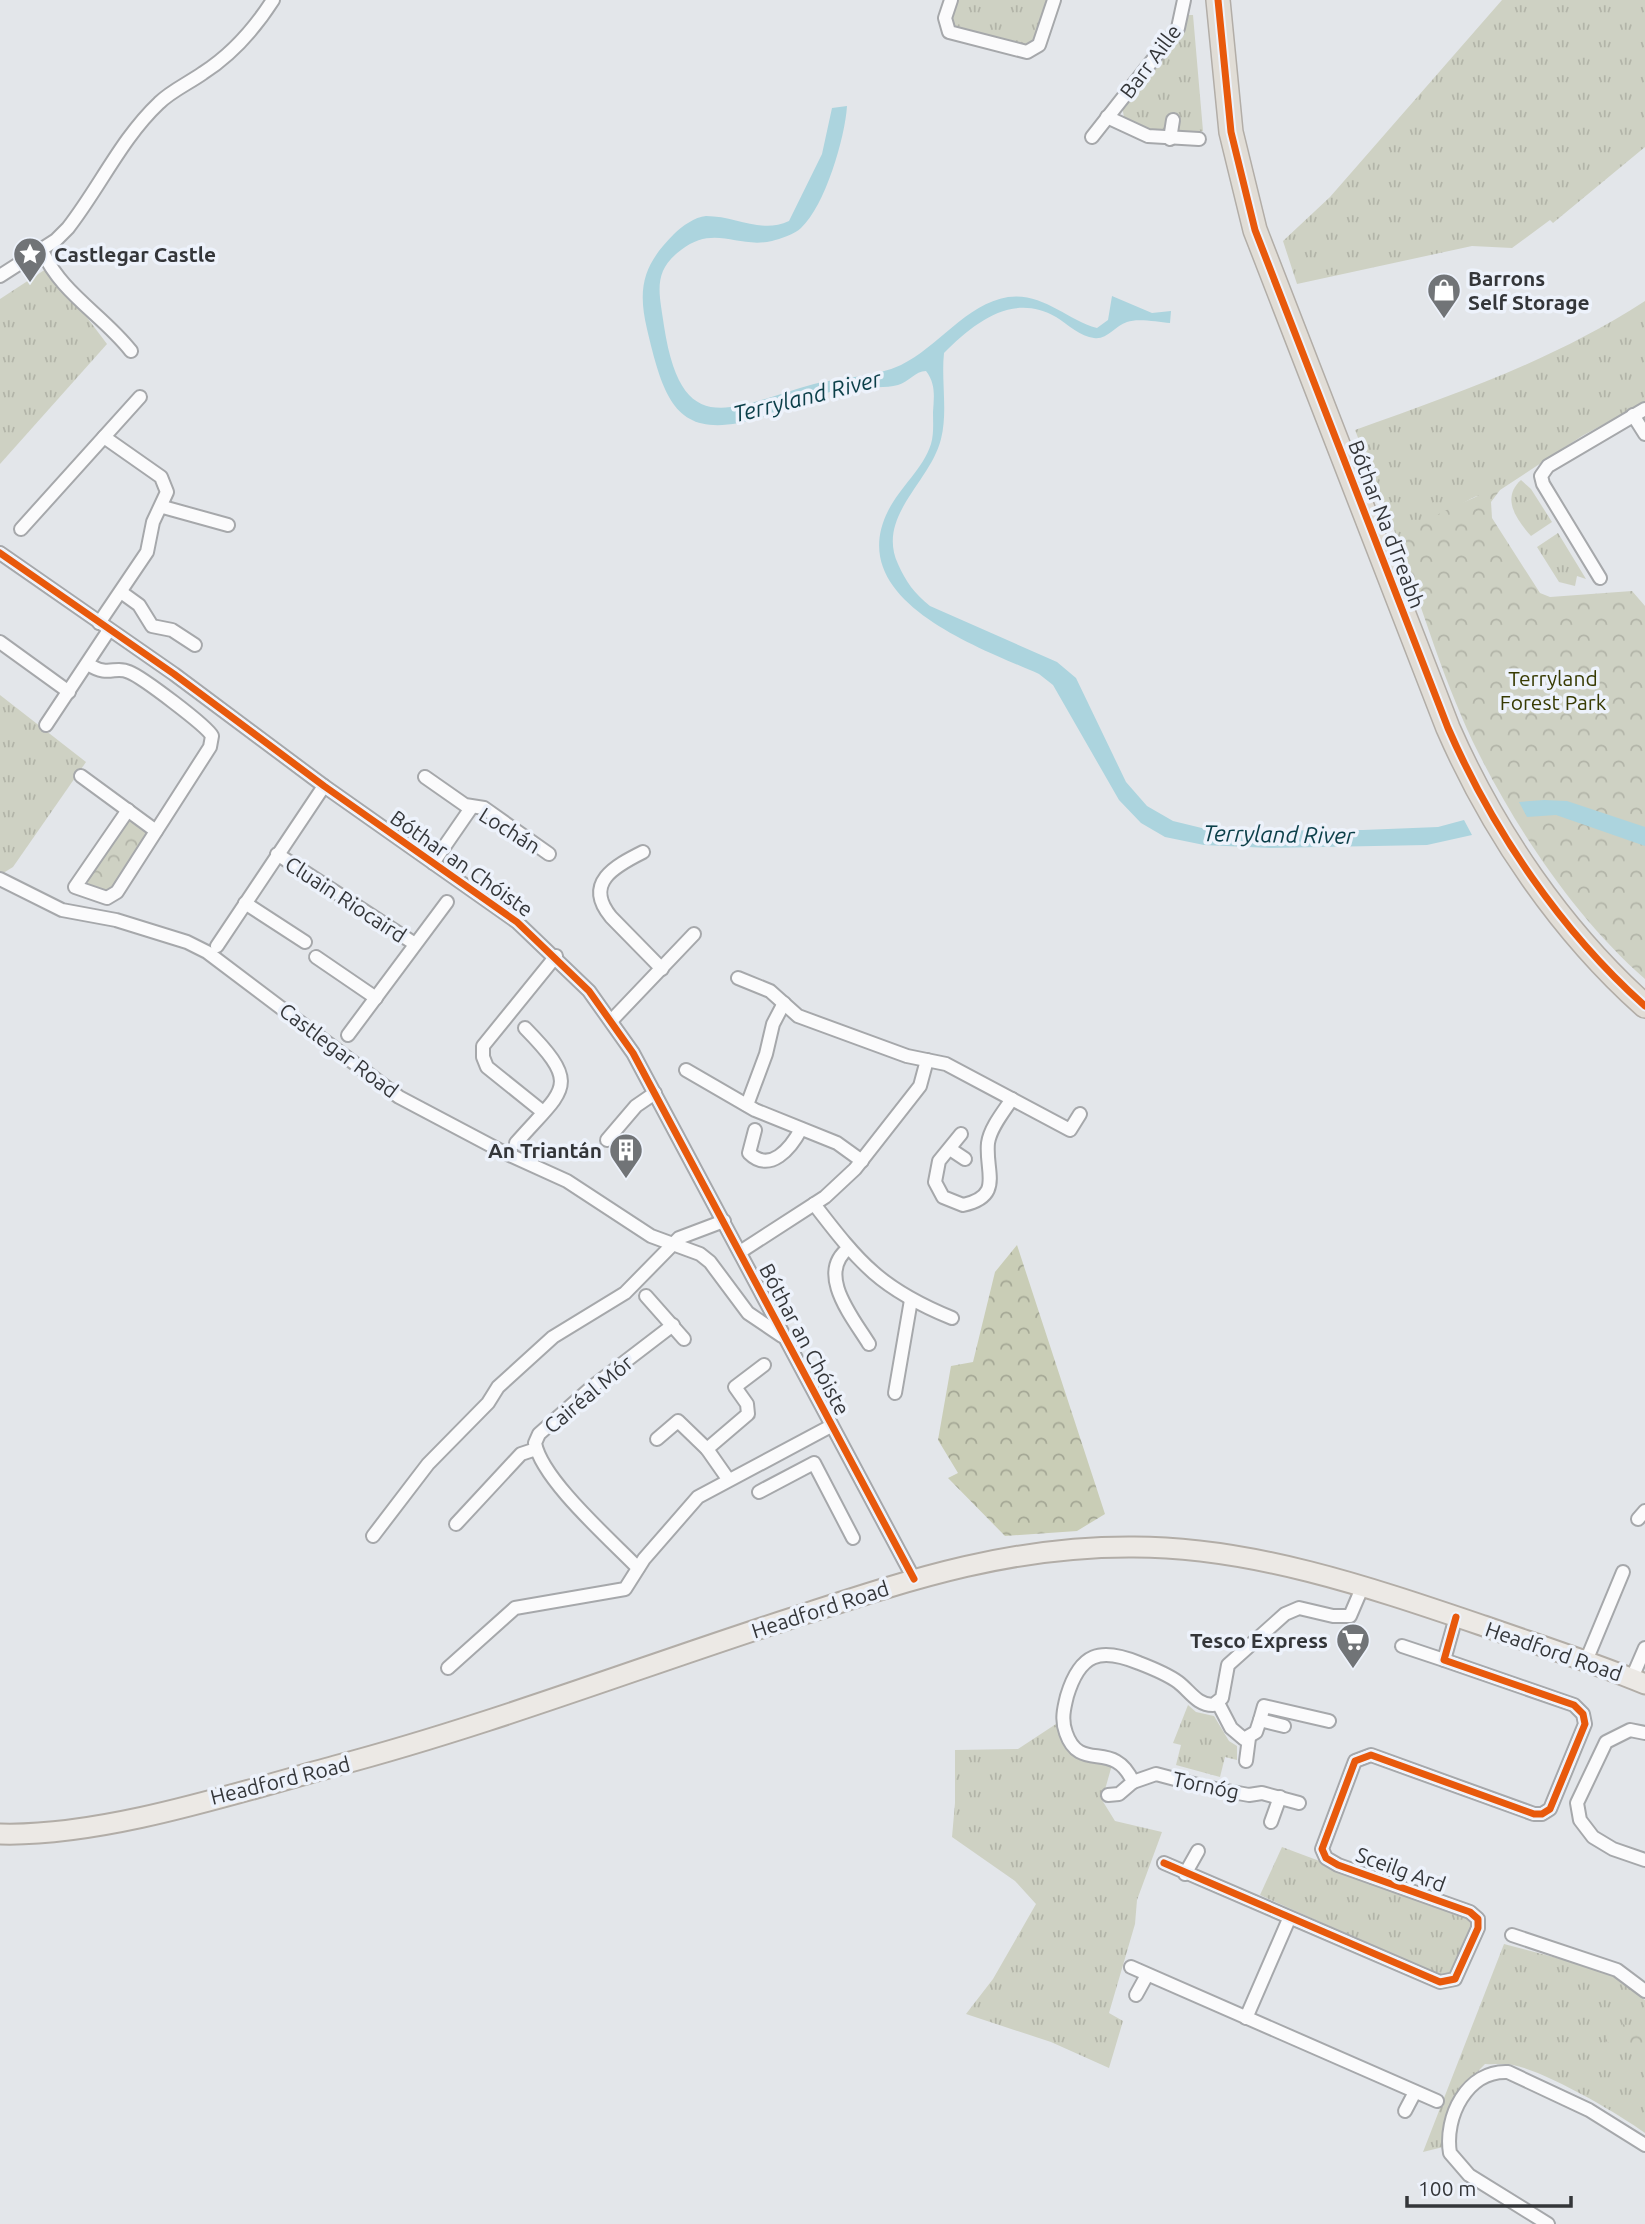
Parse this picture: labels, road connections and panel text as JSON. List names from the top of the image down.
{
  "streets": {
    "highway": ["Bóthar Na dTreabh"],
    "main road": ["Headford Road"],
    "street": [
      "Barr Aille",
      "Lochán",
      "Bóthar an Chóiste",
      "Cluain Riocaird",
      "Castlegar Road",
      "Cairéal Mór",
      "Tornóg",
      "Sceilg Ard"
    ]
  },
  "crossings": [
    ["Lochán", "Bóthar an Chóiste"],
    ["Bóthar an Chóiste", "Cluain Riocaird"],
    ["Bóthar an Chóiste", "Castlegar Road"],
    ["Bóthar an Chóiste", "Headford Road"]
  ],
  "water": ["Terryland River"],
  "parks": ["Terryland Forest Park"],
  "places": {
    "place": ["Castlegar Castle"],
    "shop": ["Barrons Self Storage"],
    "building": ["An Triantán"],
    "supermarket": ["Tesco Express"]
  },
  "scale_bar": "100 m"
}
